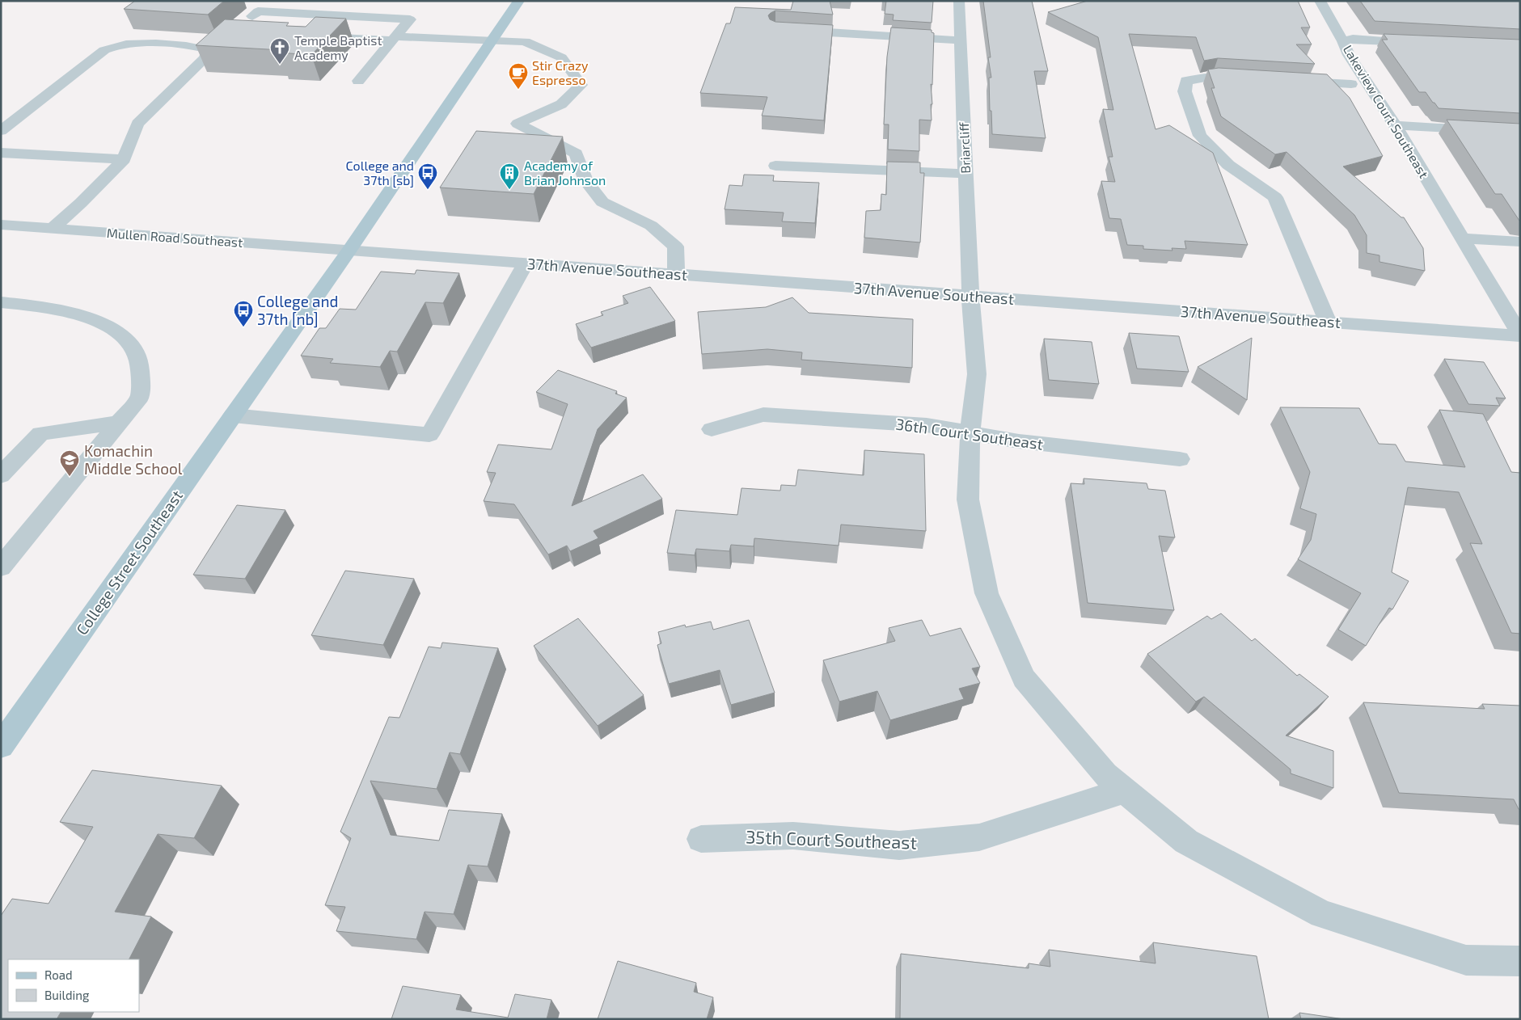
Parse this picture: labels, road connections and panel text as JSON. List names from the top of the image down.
{
  "streets": {
    "main road": ["College Street Southeast"],
    "street": [
      "Lakeview Court Southeast",
      "Briarcliff",
      "Mullen Road Southeast",
      "37th Avenue Southeast",
      "36th Court Southeast",
      "35th Court Southeast"
    ]
  },
  "crossings": [
    ["Lakeview Court Southeast", "37th Avenue Southeast"],
    ["Briarcliff", "37th Avenue Southeast"],
    ["Briarcliff", "36th Court Southeast"],
    ["Briarcliff", "35th Court Southeast"],
    ["Mullen Road Southeast", "37th Avenue Southeast"],
    ["Mullen Road Southeast", "College Street Southeast"],
    ["37th Avenue Southeast", "College Street Southeast"]
  ],
  "places": {
    "church": ["Temple Baptist Academy"],
    "cafe": ["Stir Crazy Espresso"],
    "bus stop": ["College and 37th [sb]", "College and 37th [nb]"],
    "building": ["Academy of Brian Johnson"],
    "school or university": ["Komachin Middle School"]
  },
  "legend": ["Road", "Building"]
}
